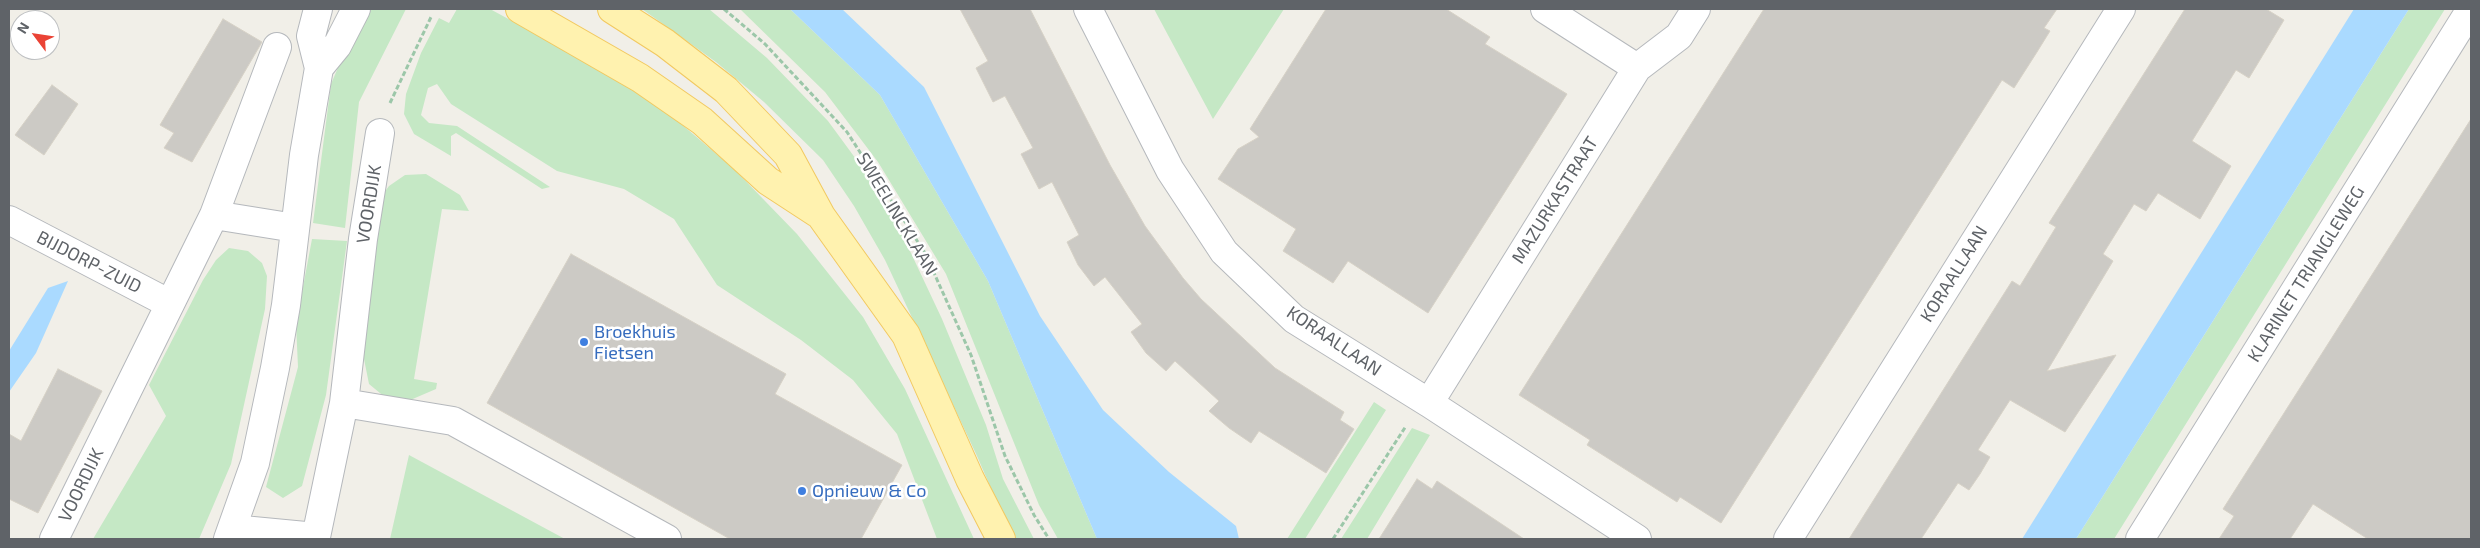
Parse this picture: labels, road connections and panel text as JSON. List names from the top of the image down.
{
  "streets": {
    "street": [
      "MAZURKASTRAAT",
      "VOORDIJK",
      "BIJDORP-ZUID",
      "KORAALLAAN",
      "KLARINET TRIANGLEWEG"
    ],
    "path": ["SWEELINCKLAAN"]
  },
  "crossings": [
    ["MAZURKASTRAAT", "KORAALLAAN"],
    ["VOORDIJK", "BIJDORP-ZUID"]
  ],
  "places": ["Broekhuis Fietsen", "Opnieuw & Co"],
  "north": "top left"
}
